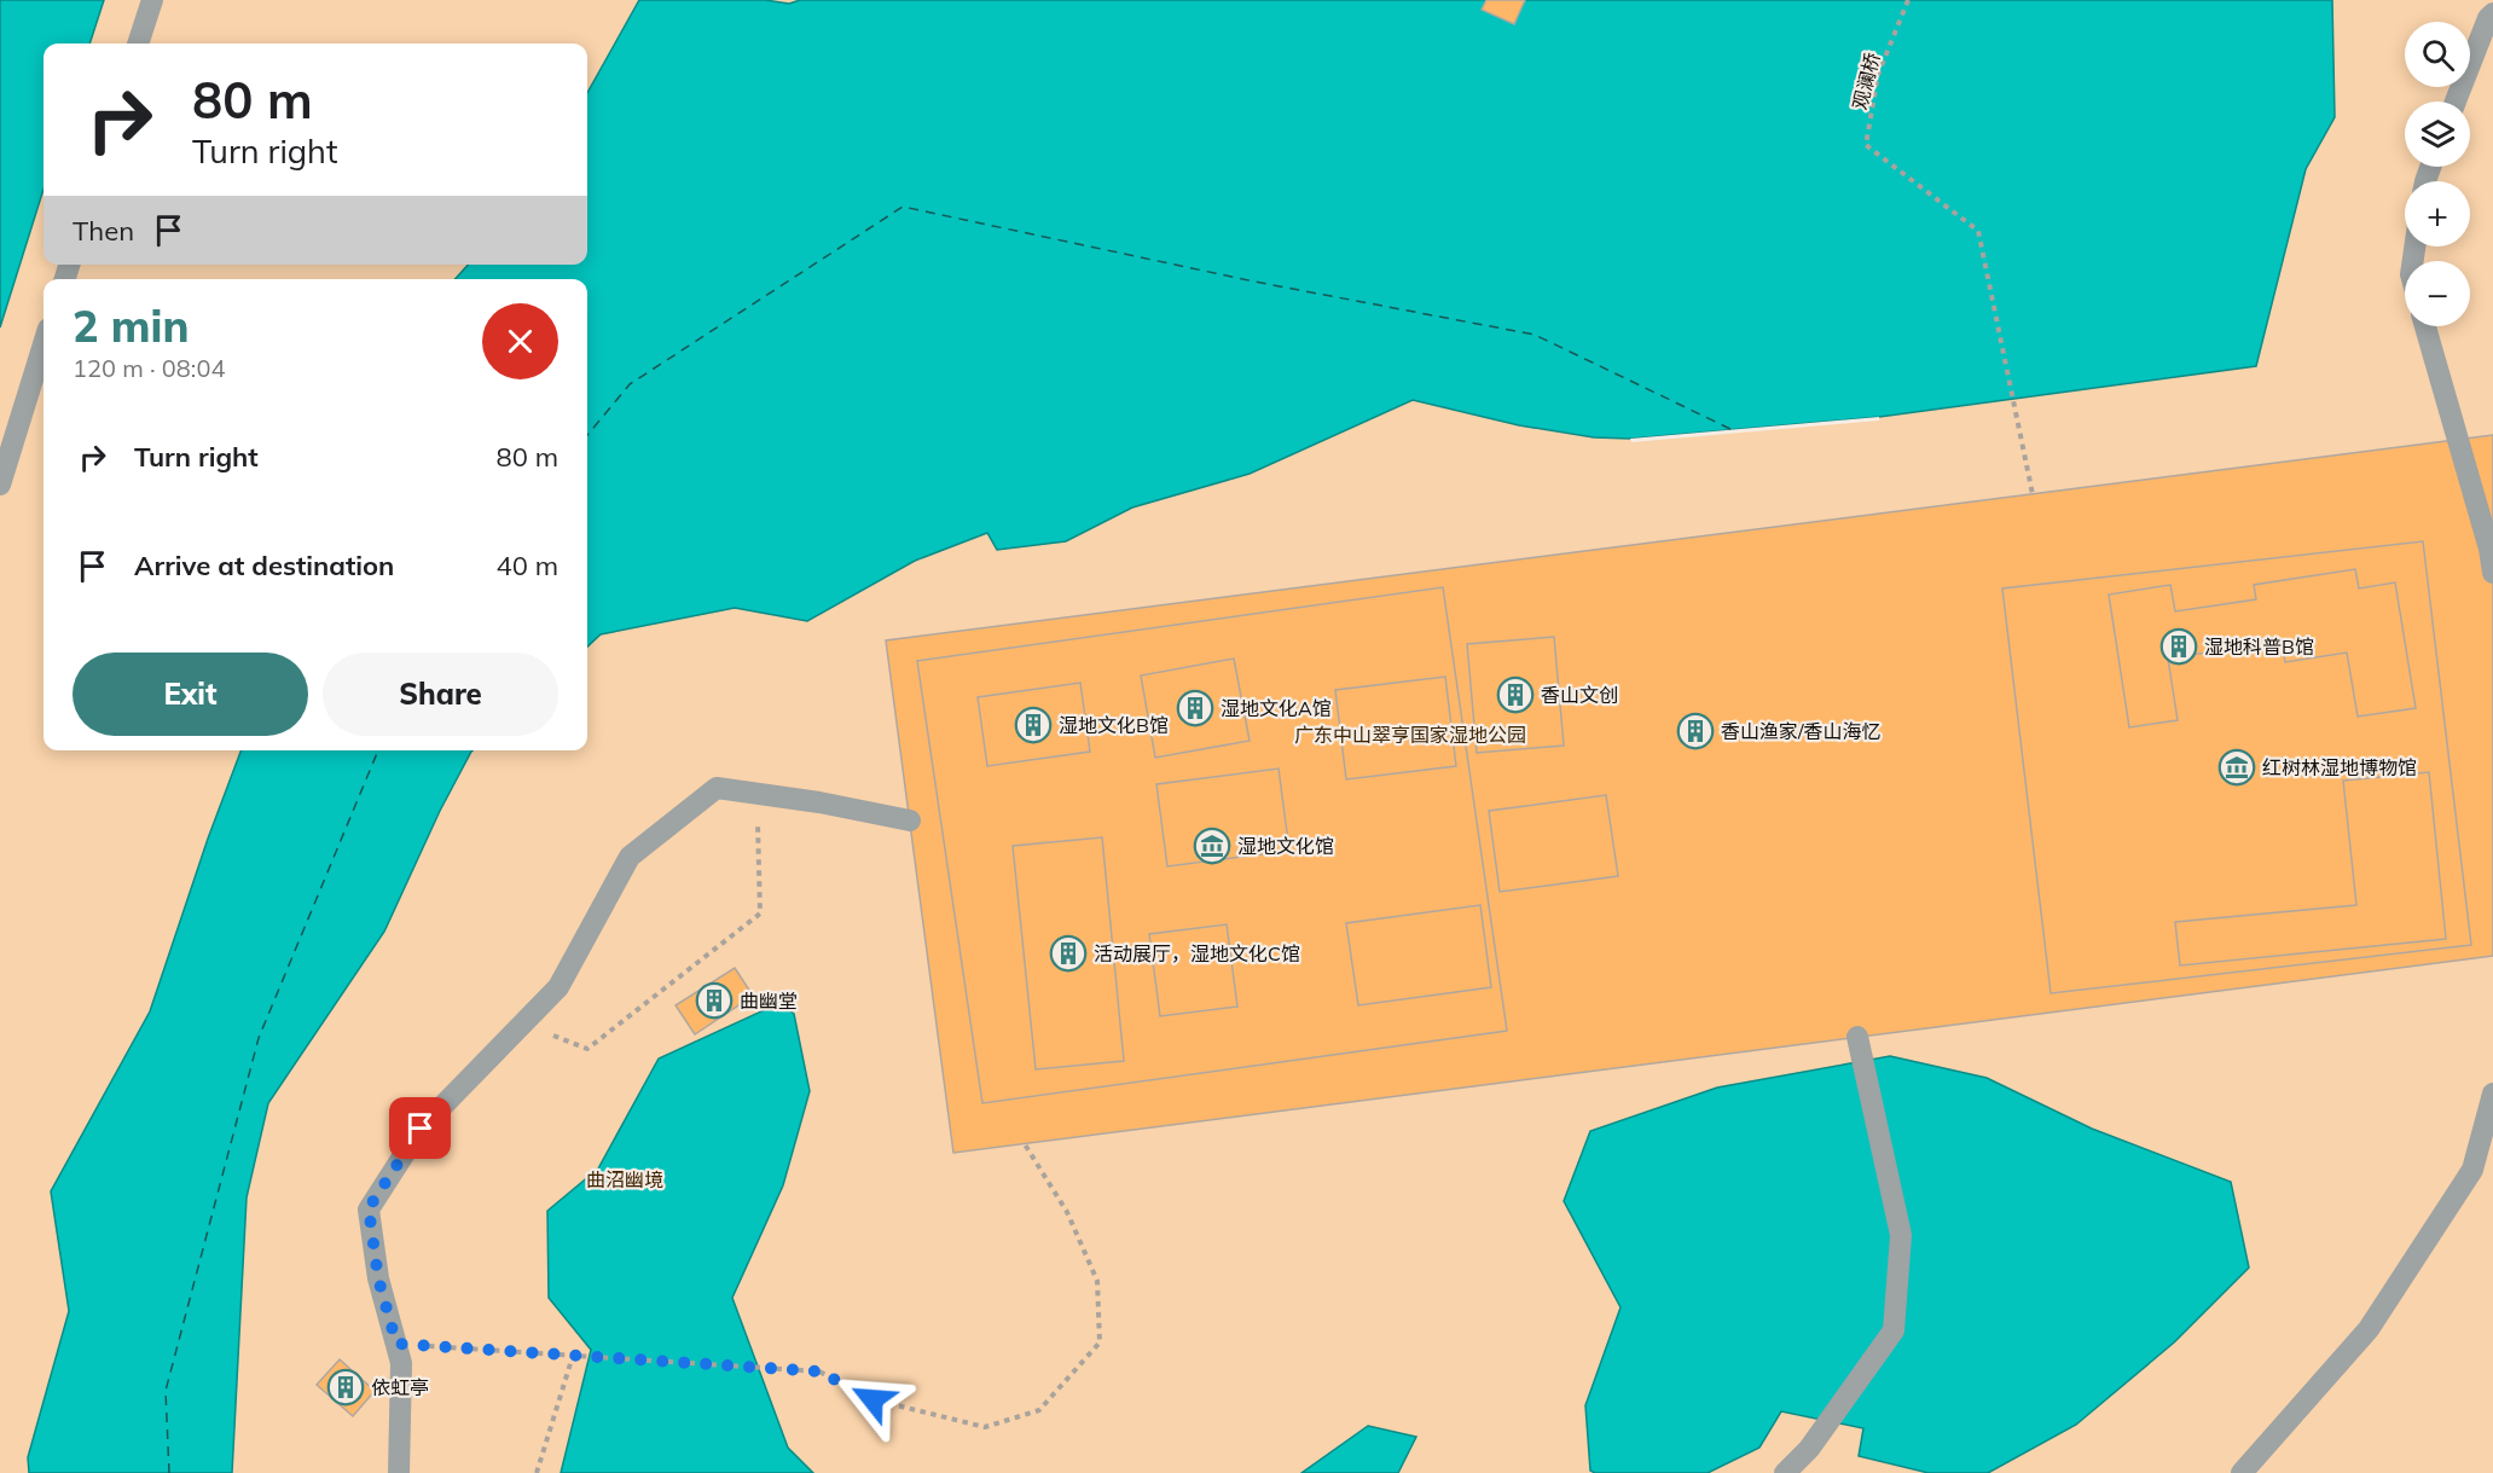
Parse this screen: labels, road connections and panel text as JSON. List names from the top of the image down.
{
  "streets": {
    "path": ["观澜桥"]
  },
  "parks": ["广东中山翠亨国家湿地公园", "曲沼幽境"],
  "places": {
    "building": [
      "湿地科普B馆",
      "香山文创",
      "湿地文化A馆",
      "湿地文化B馆",
      "香山渔家/香山海忆",
      "活动展厅，湿地文化C馆",
      "曲幽堂",
      "依虹亭"
    ],
    "museum": ["红树林湿地博物馆", "湿地文化馆"]
  },
  "page": {
    "map_buttons": ["+", "−"],
    "turn": ["80 m", "Turn right"],
    "then": "Then",
    "heading": ["2 min", "120 m · 08:04"],
    "list": [
      {
        "name": "Turn right",
        "value": "80 m"
      },
      {
        "name": "Arrive at destination",
        "value": "40 m"
      }
    ],
    "buttons": ["Exit", "Share"]
  }
}
